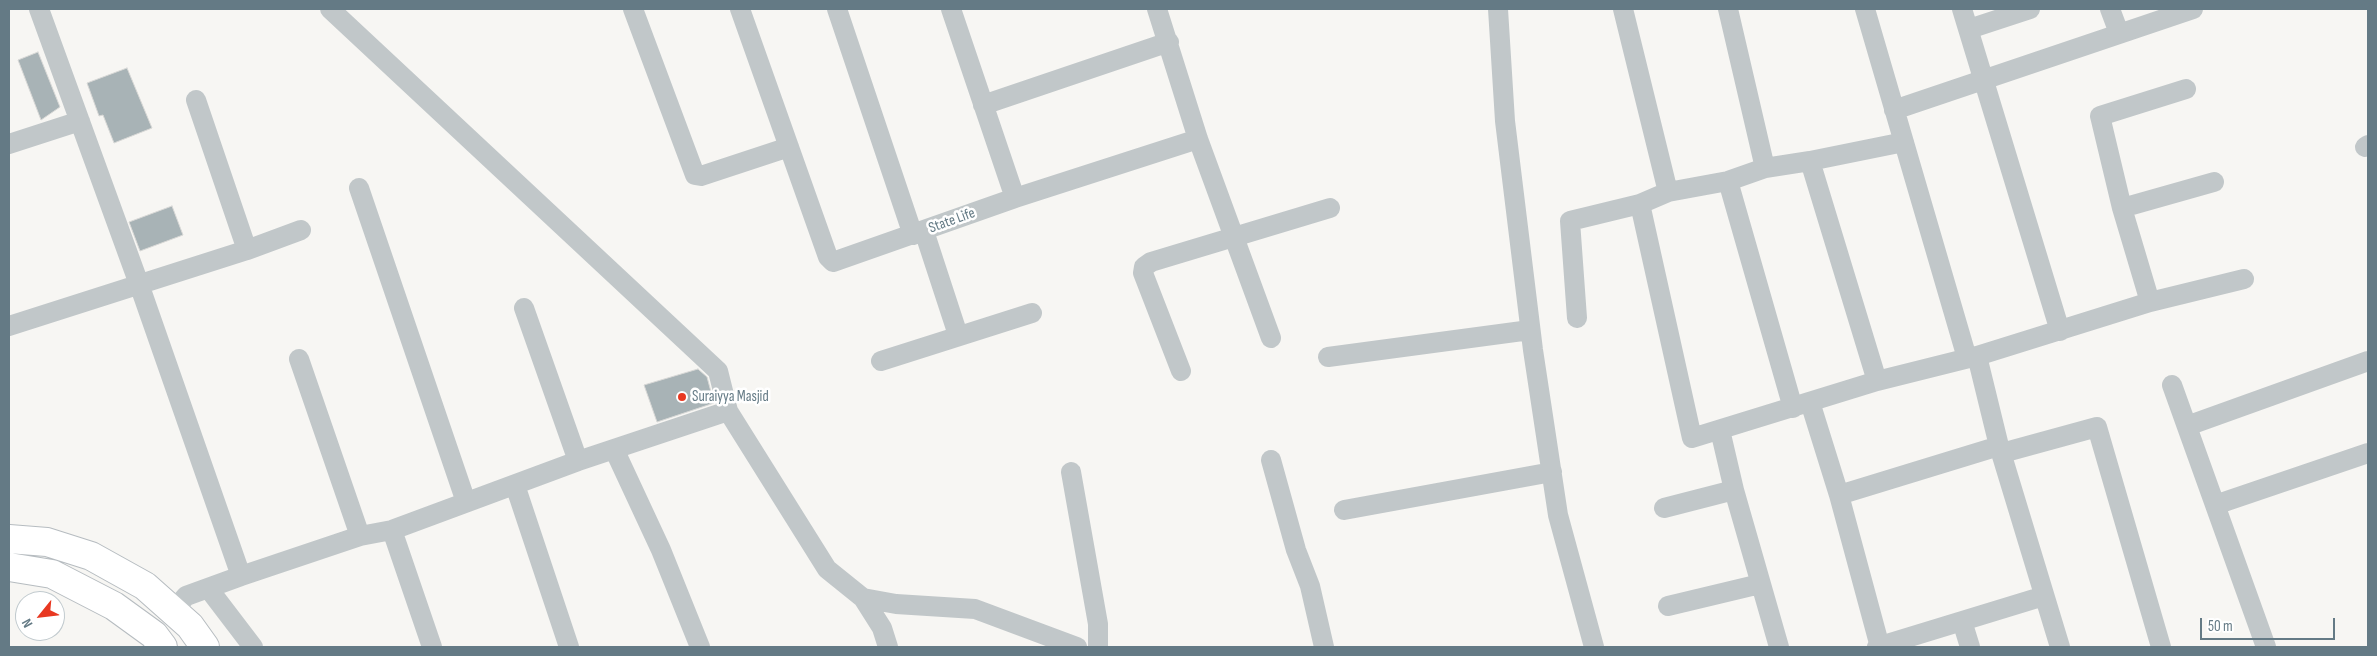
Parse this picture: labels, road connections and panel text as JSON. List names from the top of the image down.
{
  "streets": {
    "street": ["State Life"]
  },
  "places": ["Suraiyya Masjid"],
  "scale_bar": "50 m",
  "north": "bottom left"
}
